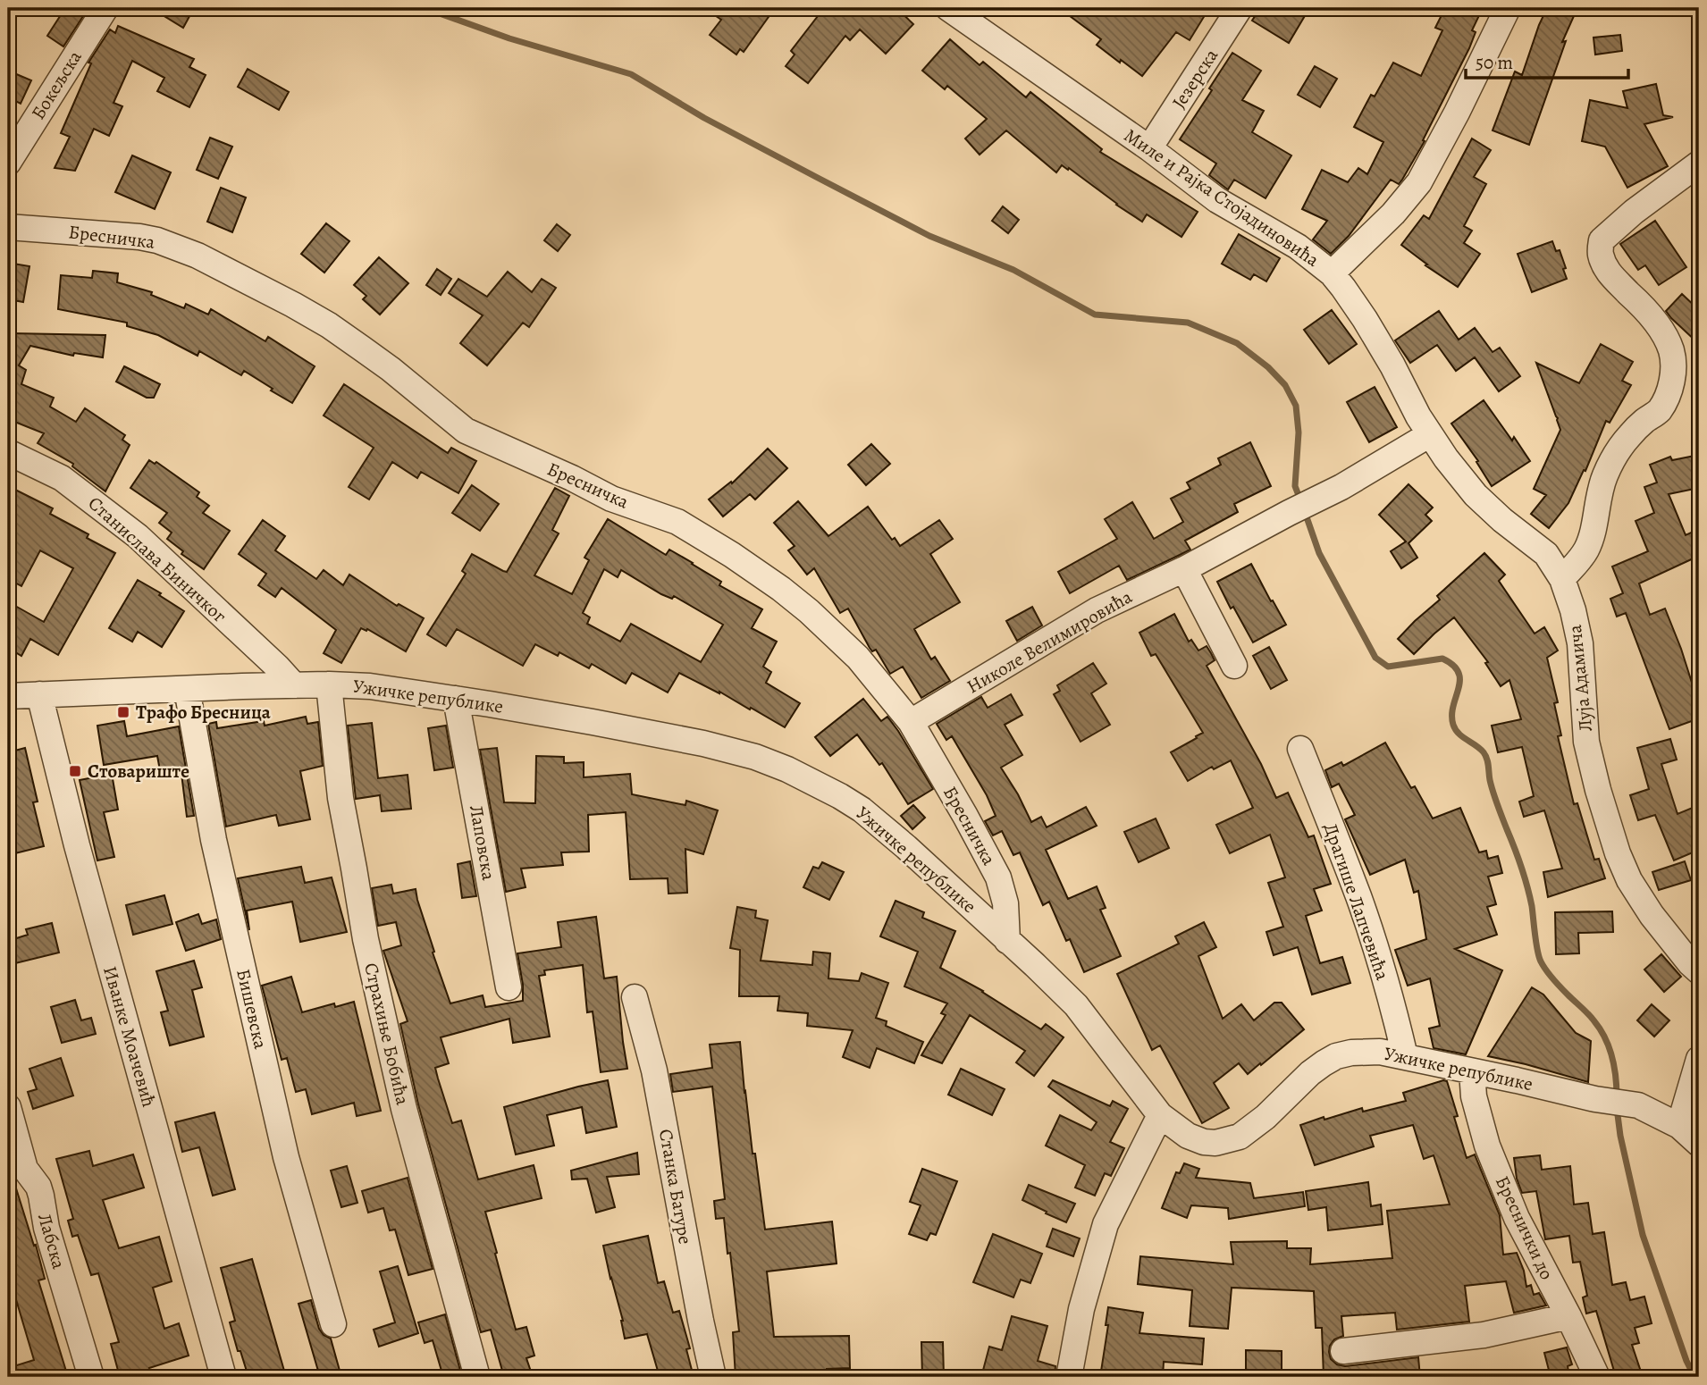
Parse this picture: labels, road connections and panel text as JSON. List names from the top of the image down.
{
  "streets": {
    "street": [
      "Језерска",
      "Бокељска",
      "Миле и Рајка Стојадиновића",
      "Бресничка",
      "Станислава Биничког",
      "Николе Велимировића",
      "Луја Адамича",
      "Ужичке републике",
      "Лаповска",
      "Драгише Лапчевића",
      "Бишевска",
      "Страхиње Бобића",
      "Иванке Моачевић",
      "Станка Батуре",
      "Бреснички до",
      "Лабска"
    ]
  },
  "crossings": [
    ["Језерска", "Миле и Рајка Стојадиновића"],
    ["Миле и Рајка Стојадиновића", "Николе Велимировића"],
    ["Миле и Рајка Стојадиновића", "Луја Адамича"],
    ["Бресничка", "Николе Велимировића"],
    ["Бресничка", "Ужичке републике"],
    ["Станислава Биничког", "Ужичке републике"],
    ["Ужичке републике", "Лаповска"],
    ["Ужичке републике", "Драгише Лапчевића"],
    ["Ужичке републике", "Бишевска"],
    ["Ужичке републике", "Страхиње Бобића"],
    ["Ужичке републике", "Иванке Моачевић"],
    ["Ужичке републике", "Бреснички до"]
  ],
  "places": {
    "transit": ["Трафо Бресница", "Стовариште"]
  },
  "scale_bar": "50 m"
}
